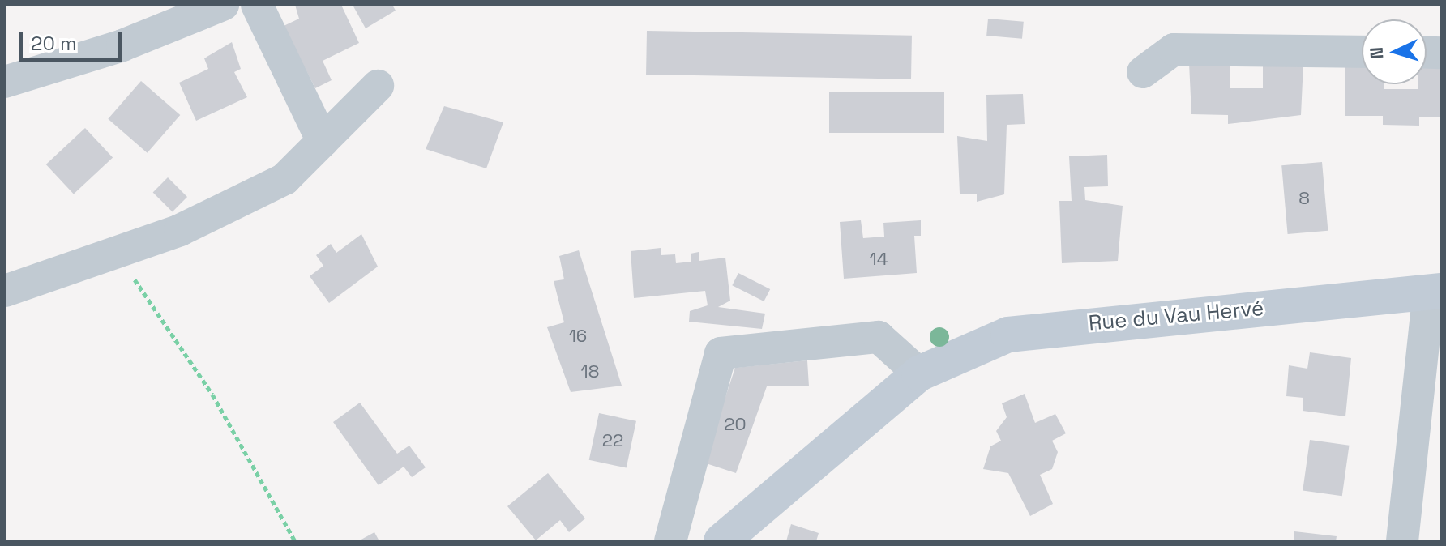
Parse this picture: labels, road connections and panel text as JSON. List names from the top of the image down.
{
  "streets": {
    "street": ["Rue du Vau Hervé"]
  },
  "house_numbers": [
    "8",
    "14",
    "16",
    "18",
    "20",
    "22"
  ],
  "scale_bar": "20 m",
  "north": "left"
}
